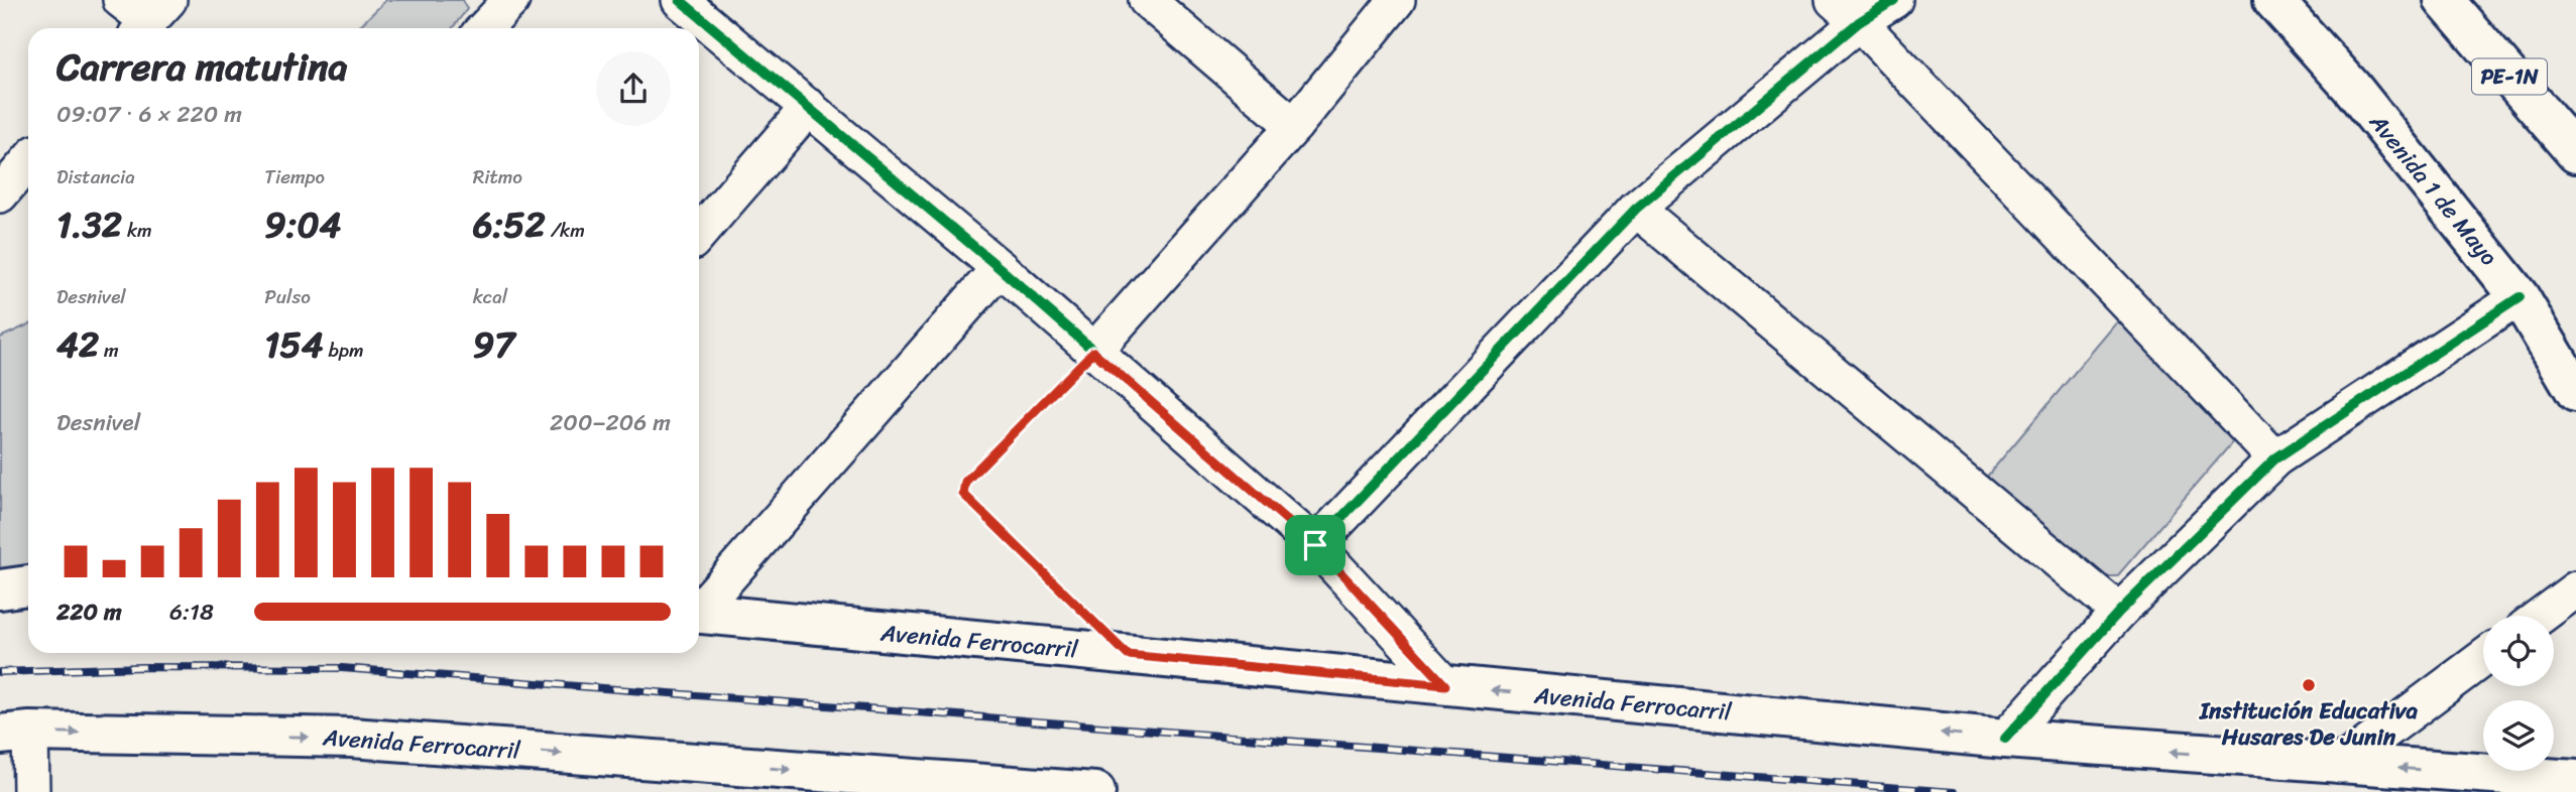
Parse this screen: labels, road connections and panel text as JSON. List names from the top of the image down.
{
  "streets": {
    "main road": ["PE-1N", "Avenida 1 de Mayo", "Avenida Ferrocarril"]
  },
  "places": ["Institución Educativa Husares De Junin"],
  "page": {
    "heading": ["Carrera matutina", "09:07 · 6 × 220 m"],
    "stats": [
      ["Distancia", "1.32 km"],
      ["Tiempo", "9:04"],
      ["Ritmo", "6:52 /km"],
      ["Desnivel", "42 m"],
      ["Pulso", "154 bpm"],
      ["kcal", "97"]
    ],
    "chart": ["Desnivel", "200–206 m"],
    "list": [
      {
        "name": "220 m",
        "note": "6:18"
      }
    ]
  }
}
